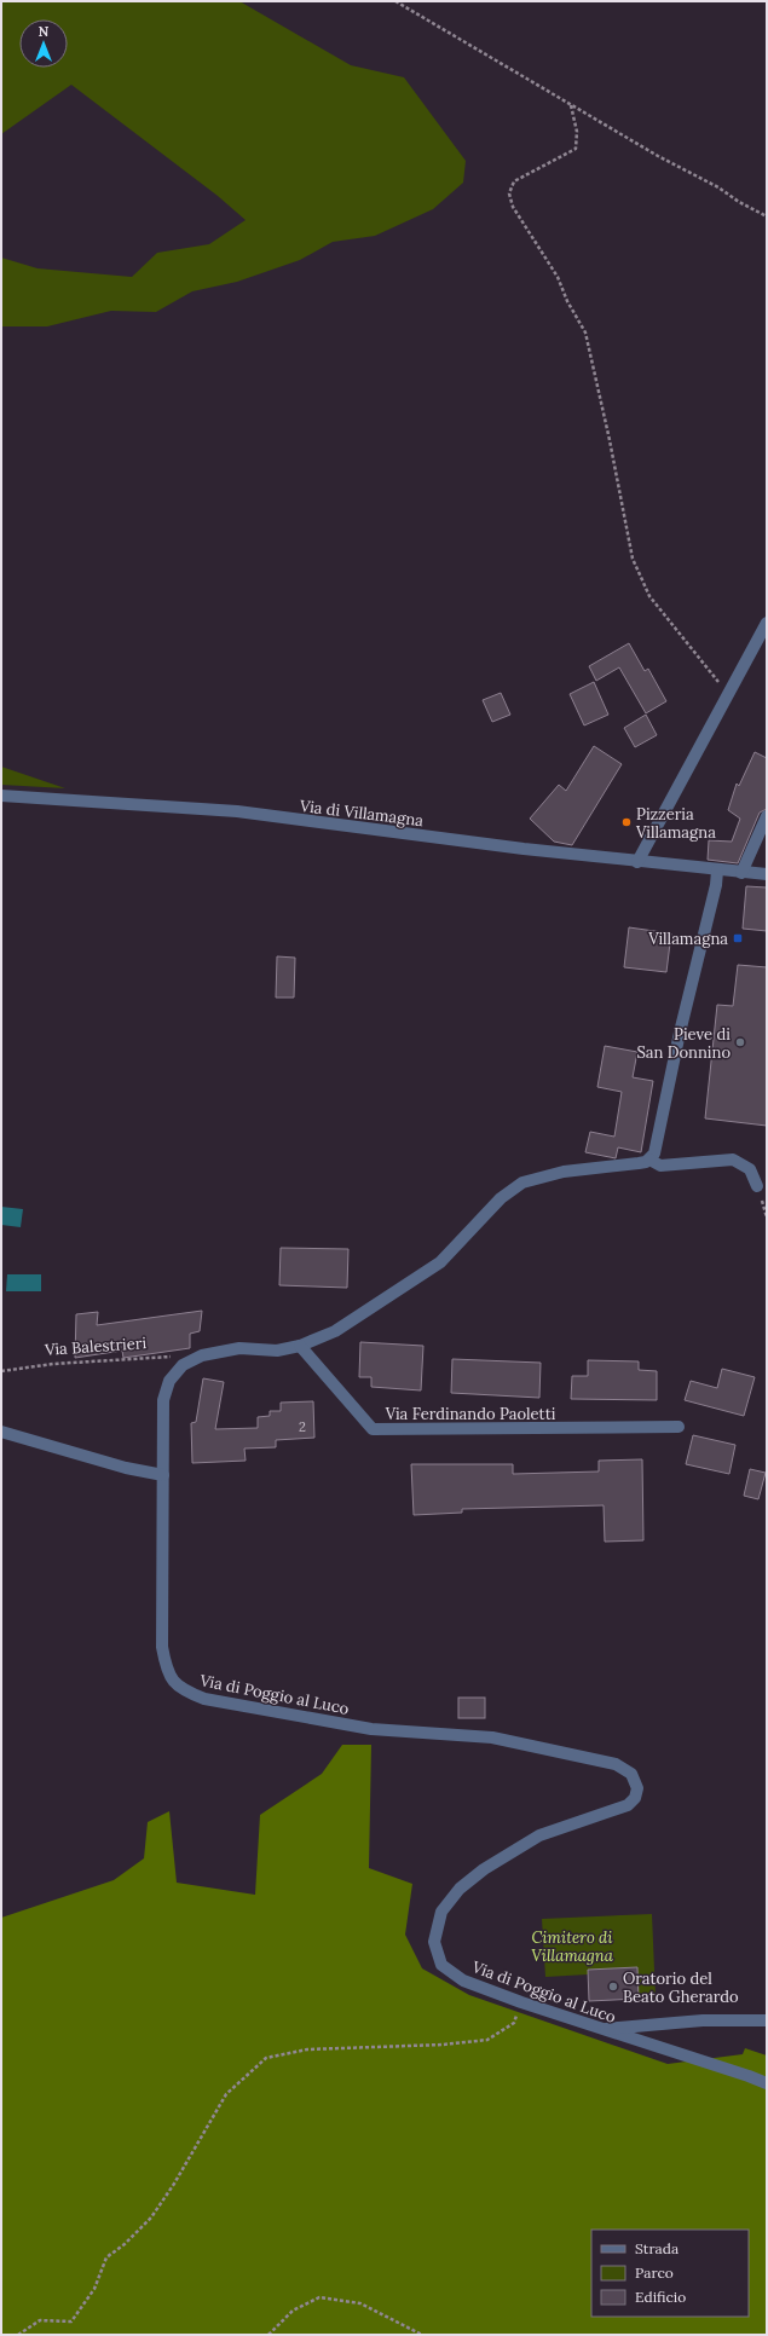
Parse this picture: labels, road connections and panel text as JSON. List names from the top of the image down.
{
  "streets": {
    "street": ["Via di Villamagna", "Via Ferdinando Paoletti", "Via di Poggio al Luco"],
    "path": ["Via Balestrieri"]
  },
  "crossings": [
    ["Via Balestrieri", "Via di Poggio al Luco"],
    ["Via Ferdinando Paoletti", "Via di Poggio al Luco"]
  ],
  "parks": ["Cimitero di Villamagna"],
  "places": {
    "other": ["Pizzeria Villamagna", "Pieve di San Donnino", "Oratorio del Beato Gherardo"],
    "transit": ["Villamagna"]
  },
  "house_numbers": ["2"],
  "legend": ["Strada", "Parco", "Edificio"],
  "north": "top"
}
